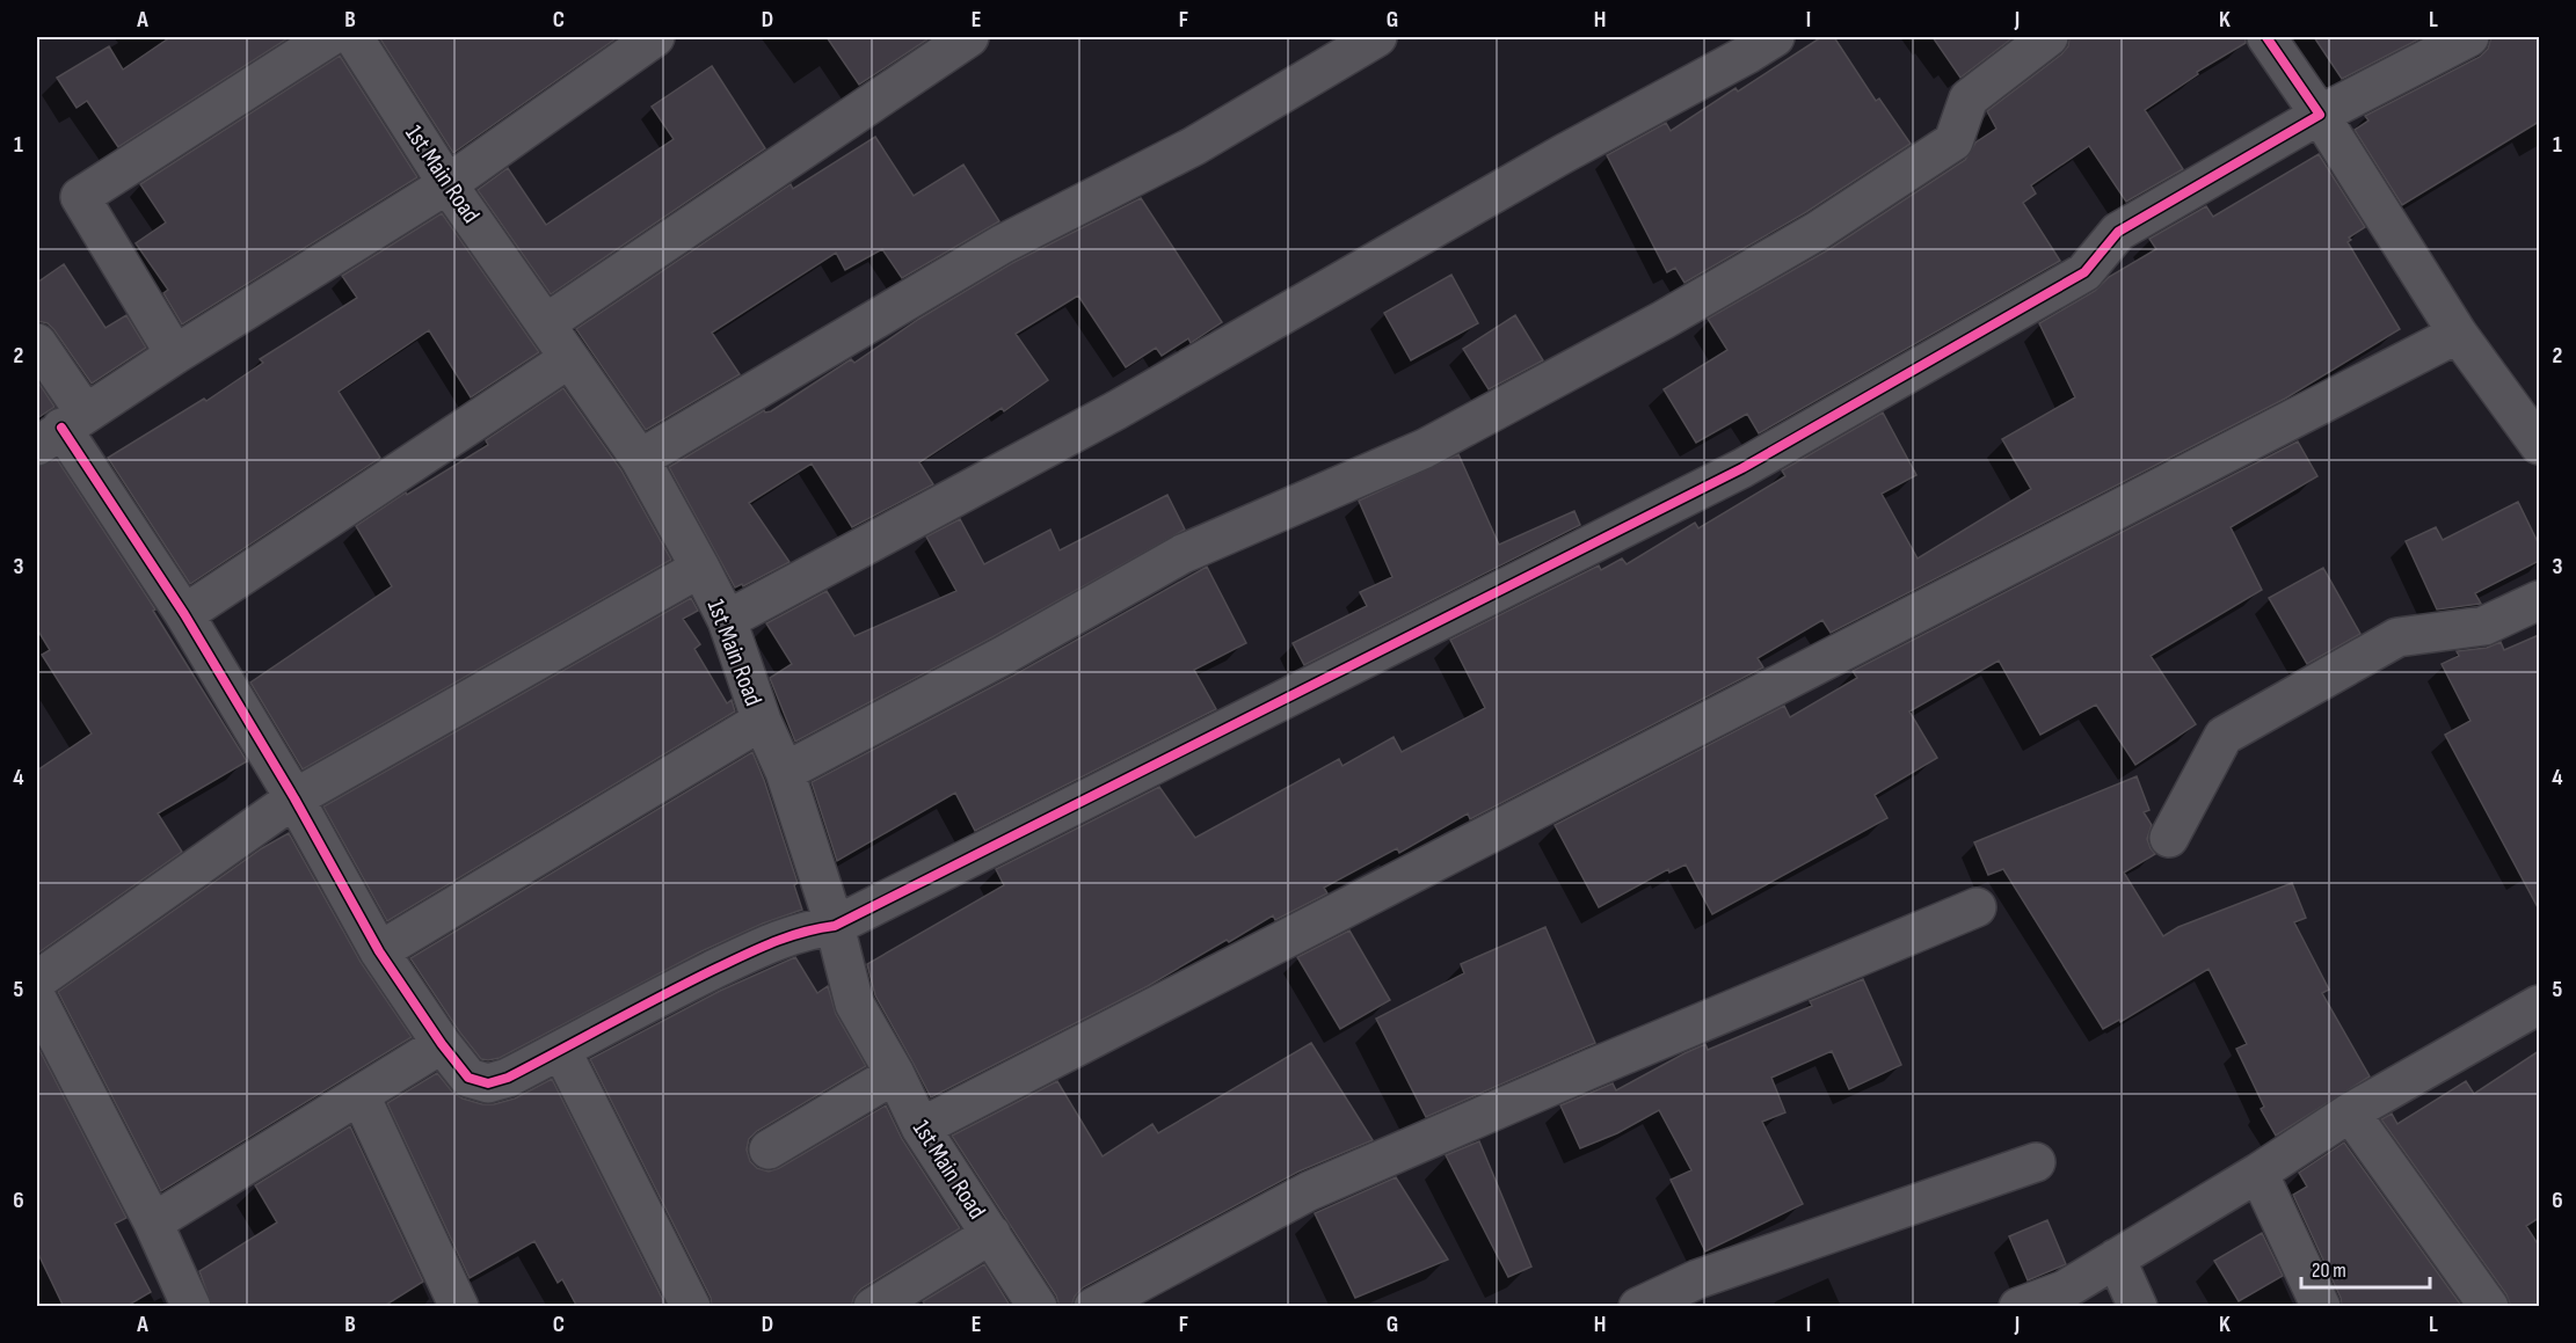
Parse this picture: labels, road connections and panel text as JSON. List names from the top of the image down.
{
  "streets": {
    "street": ["1st Main Road"]
  },
  "scale_bar": "20 m",
  "grid": {
    "columns": [
      "A",
      "B",
      "C",
      "D",
      "E",
      "F",
      "G",
      "H",
      "I",
      "J",
      "K",
      "L"
    ],
    "rows": [
      "1",
      "2",
      "3",
      "4",
      "5",
      "6"
    ]
  }
}
